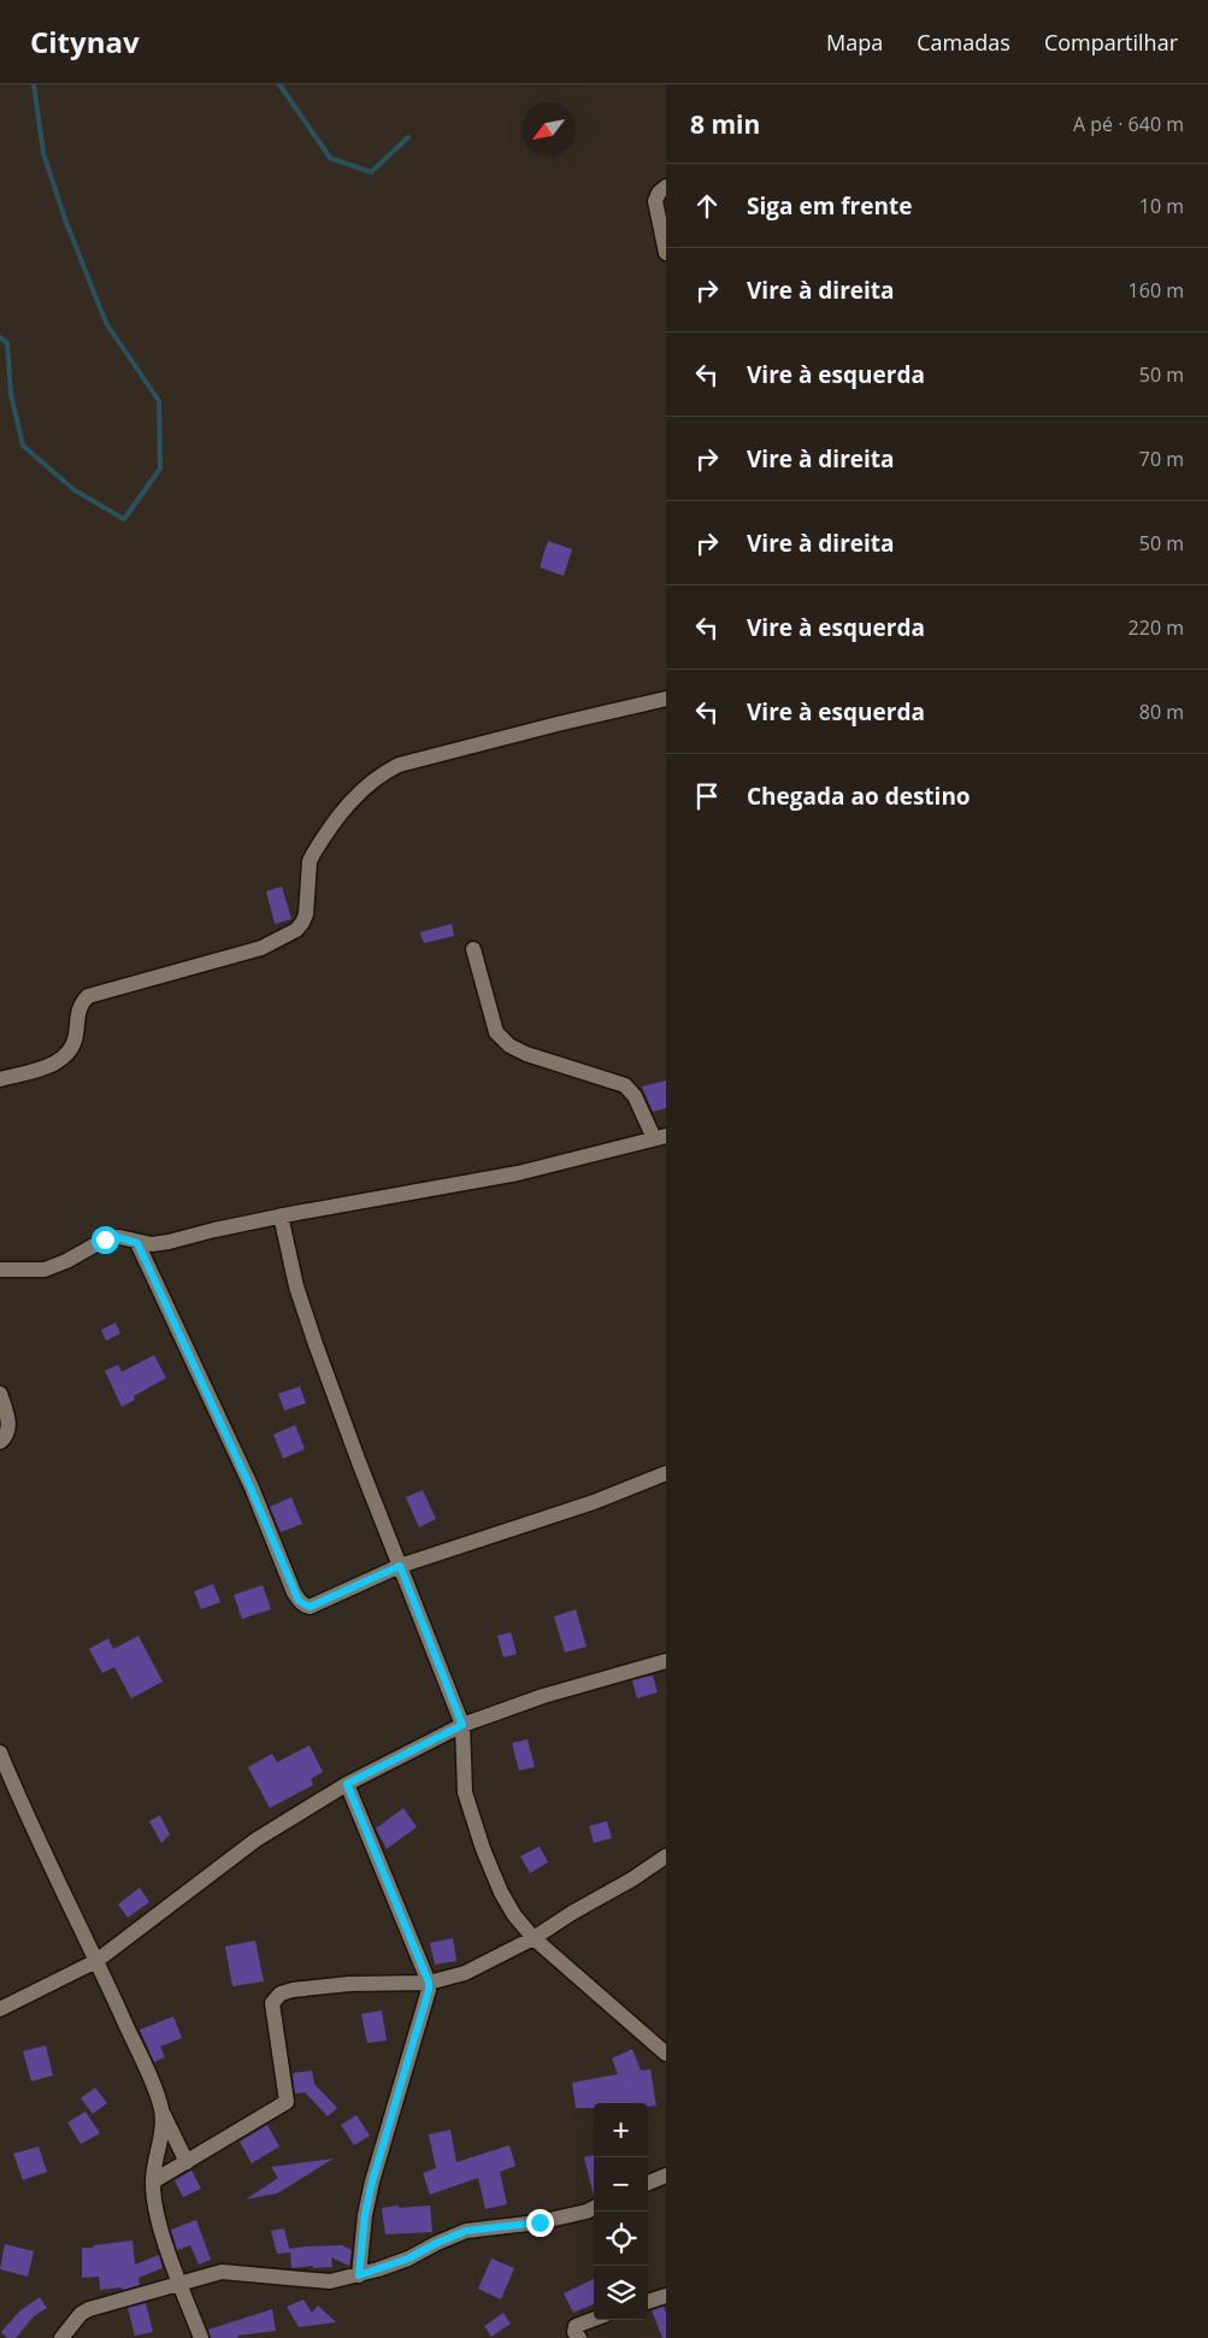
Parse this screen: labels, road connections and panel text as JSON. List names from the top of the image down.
{
  "north": "bottom left",
  "page": {
    "header": "Citynav",
    "nav": ["Mapa", "Camadas", "Compartilhar"],
    "heading": ["8 min", "A pé · 640 m"],
    "list": [
      ["Siga em frente", "10 m"],
      ["Vire à direita", "160 m"],
      ["Vire à esquerda", "50 m"],
      ["Vire à direita", "70 m"],
      ["Vire à direita", "50 m"],
      ["Vire à esquerda", "220 m"],
      ["Vire à esquerda", "80 m"],
      "Chegada ao destino"
    ],
    "map_buttons": ["+", "−"]
  }
}
